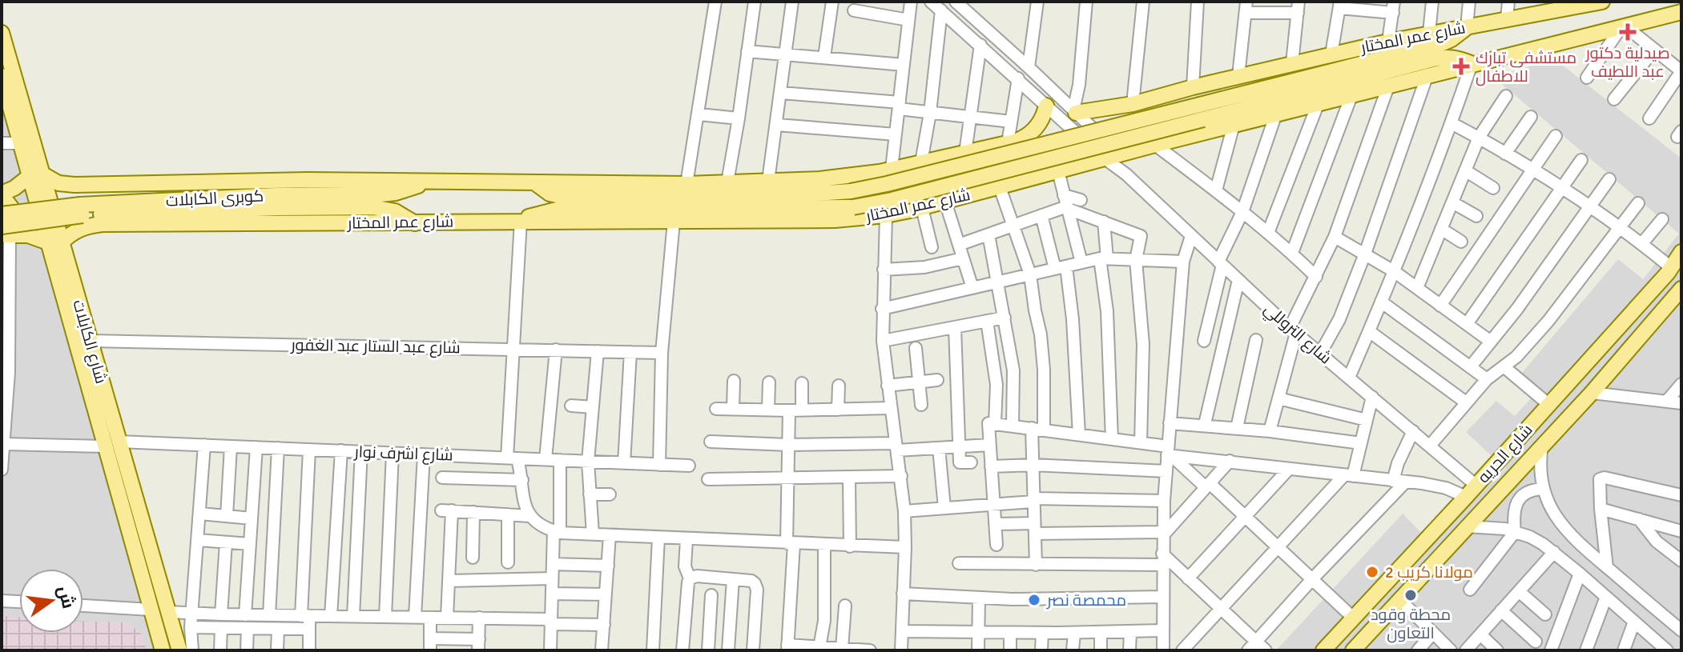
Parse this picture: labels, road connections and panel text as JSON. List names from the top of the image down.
{
  "streets": {
    "main road": [
      "شارع عمر المختار",
      "كوبرى الكابلات",
      "شارع الكابلات",
      "شارع الحريه"
    ],
    "street": ["شارع التروللي", "شارع عبد الستار عبد الغفور", "شارع اشرف نوار"]
  },
  "crossings": [
    ["شارع عمر المختار", "كوبرى الكابلات"],
    ["شارع عمر المختار", "شارع التروللي"],
    ["شارع التروللي", "شارع الحريه"],
    ["شارع الكابلات", "شارع عبد الستار عبد الغفور"],
    ["شارع الكابلات", "شارع اشرف نوار"]
  ],
  "places": {
    "health": ["صيدلية دكتور عبد اللطيف", "مستشفى تبارك للاطفال"],
    "other": ["مولانا كريب 2", "محطة وقود التعاون", "محمصة نصر"]
  },
  "north": "right"
}
